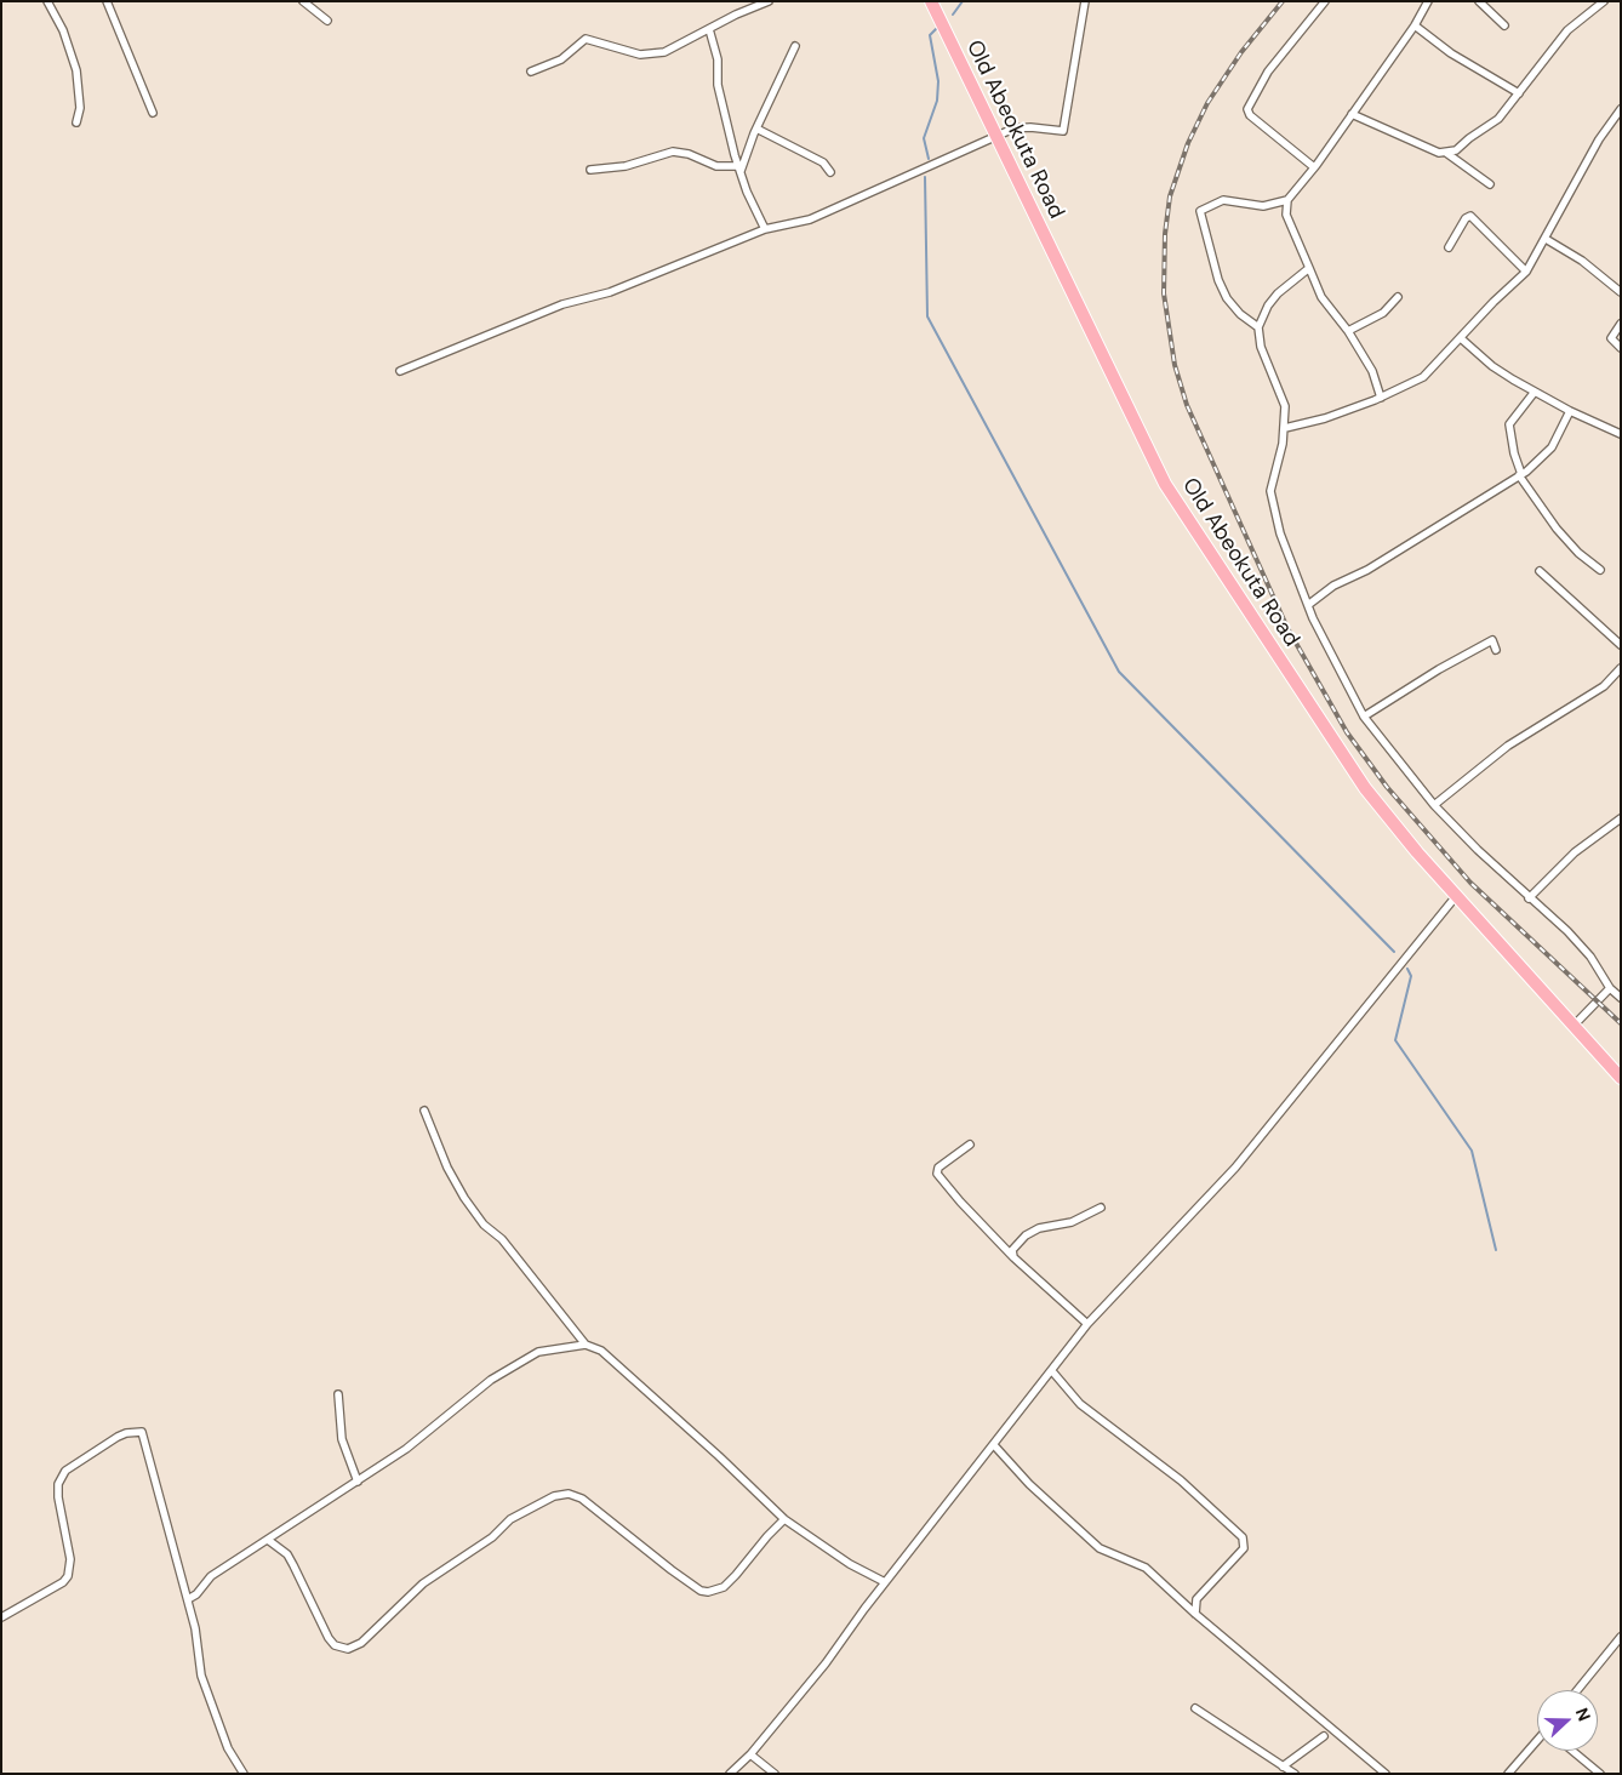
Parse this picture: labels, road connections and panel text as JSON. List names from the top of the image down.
{
  "streets": {
    "highway": ["Old Abeokuta Road"]
  },
  "north": "right"
}
